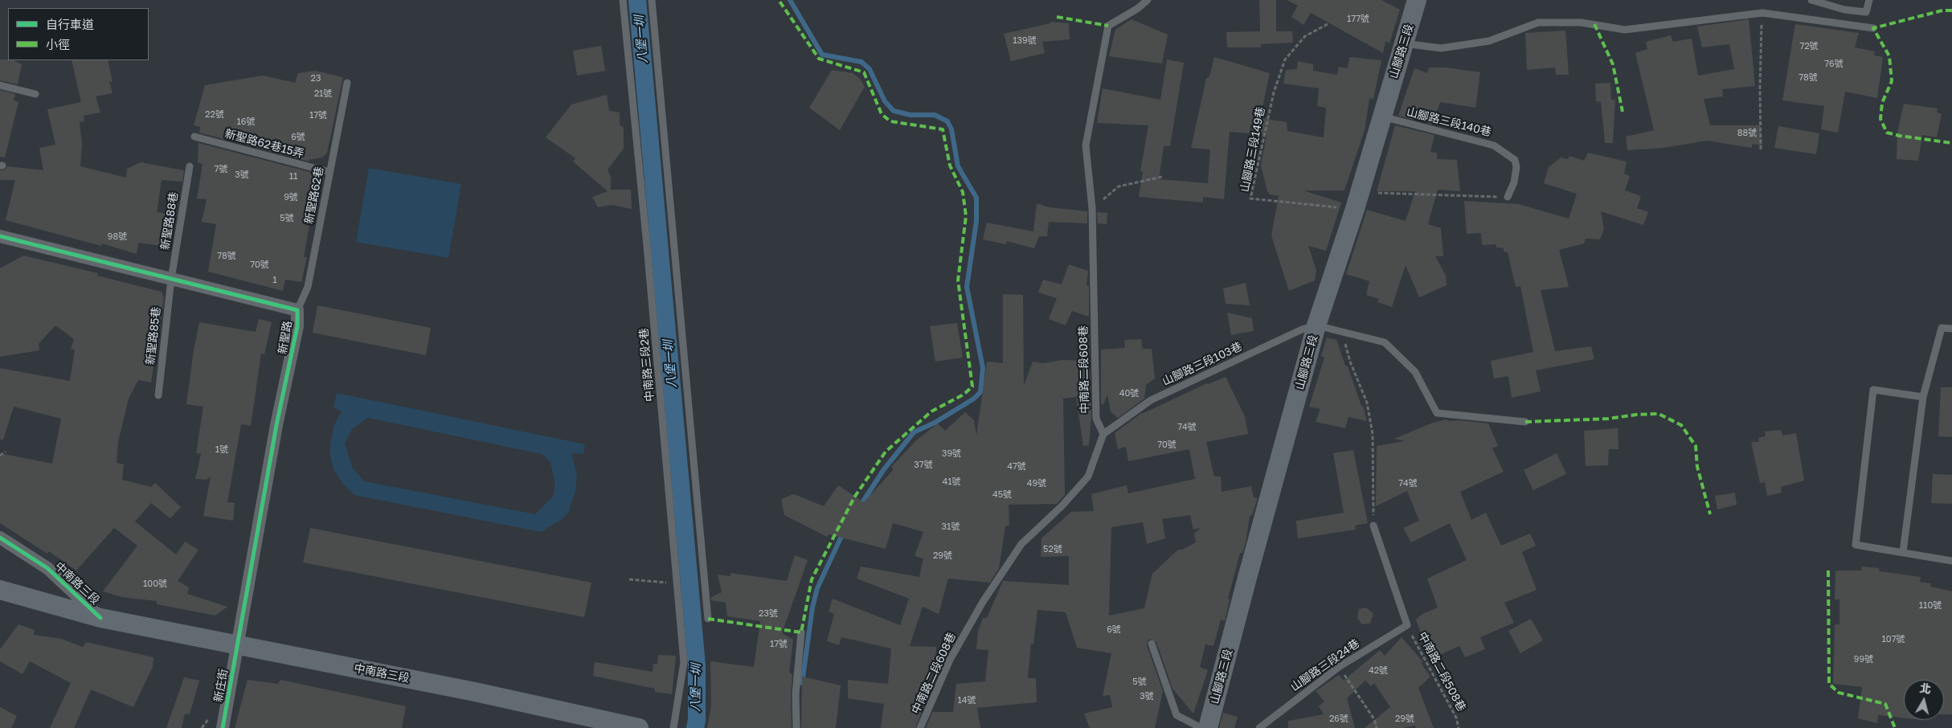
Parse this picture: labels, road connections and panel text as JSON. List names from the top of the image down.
{
  "streets": {
    "main road": ["山腳路三段", "中南路三段"],
    "street": ["新聖路", "新庄街"],
    "lane": [
      "山腳路三段140巷",
      "新聖路62巷15弄",
      "新聖路62巷",
      "新聖路88巷",
      "新聖路85巷",
      "山腳路三段103巷",
      "中南路三段2巷",
      "中南路二段608巷",
      "山腳路三段24巷"
    ],
    "path": ["山腳路三段149巷", "中南路二段508巷"]
  },
  "crossings": [
    ["山腳路三段", "山腳路三段140巷"],
    ["山腳路三段", "山腳路三段149巷"],
    ["山腳路三段", "山腳路三段103巷"],
    ["新聖路62巷15弄", "新聖路62巷"],
    ["新聖路62巷", "新聖路"],
    ["新聖路88巷", "新聖路85巷"],
    ["新聖路88巷", "新聖路"],
    ["新聖路85巷", "新聖路"],
    ["新聖路", "中南路三段"],
    ["新聖路", "新庄街"],
    ["山腳路三段103巷", "中南路二段608巷"],
    ["中南路三段", "新庄街"],
    ["山腳路三段24巷", "中南路二段508巷"]
  ],
  "water": ["八堡一圳"],
  "house_numbers": [
    "177號",
    "139號",
    "72號",
    "76號",
    "78號",
    "23",
    "21號",
    "22號",
    "17號",
    "16號",
    "88號",
    "6號",
    "7號",
    "3號",
    "11",
    "9號",
    "5號",
    "98號",
    "78號",
    "70號",
    "1",
    "40號",
    "74號",
    "70號",
    "1號",
    "39號",
    "37號",
    "47號",
    "41號",
    "49號",
    "74號",
    "45號",
    "31號",
    "52號",
    "29號",
    "100號",
    "110號",
    "23號",
    "6號",
    "107號",
    "17號",
    "99號",
    "42號",
    "5號",
    "3號",
    "14號",
    "26號",
    "29號"
  ],
  "legend": ["自行車道", "小徑"],
  "north": "top"
}
